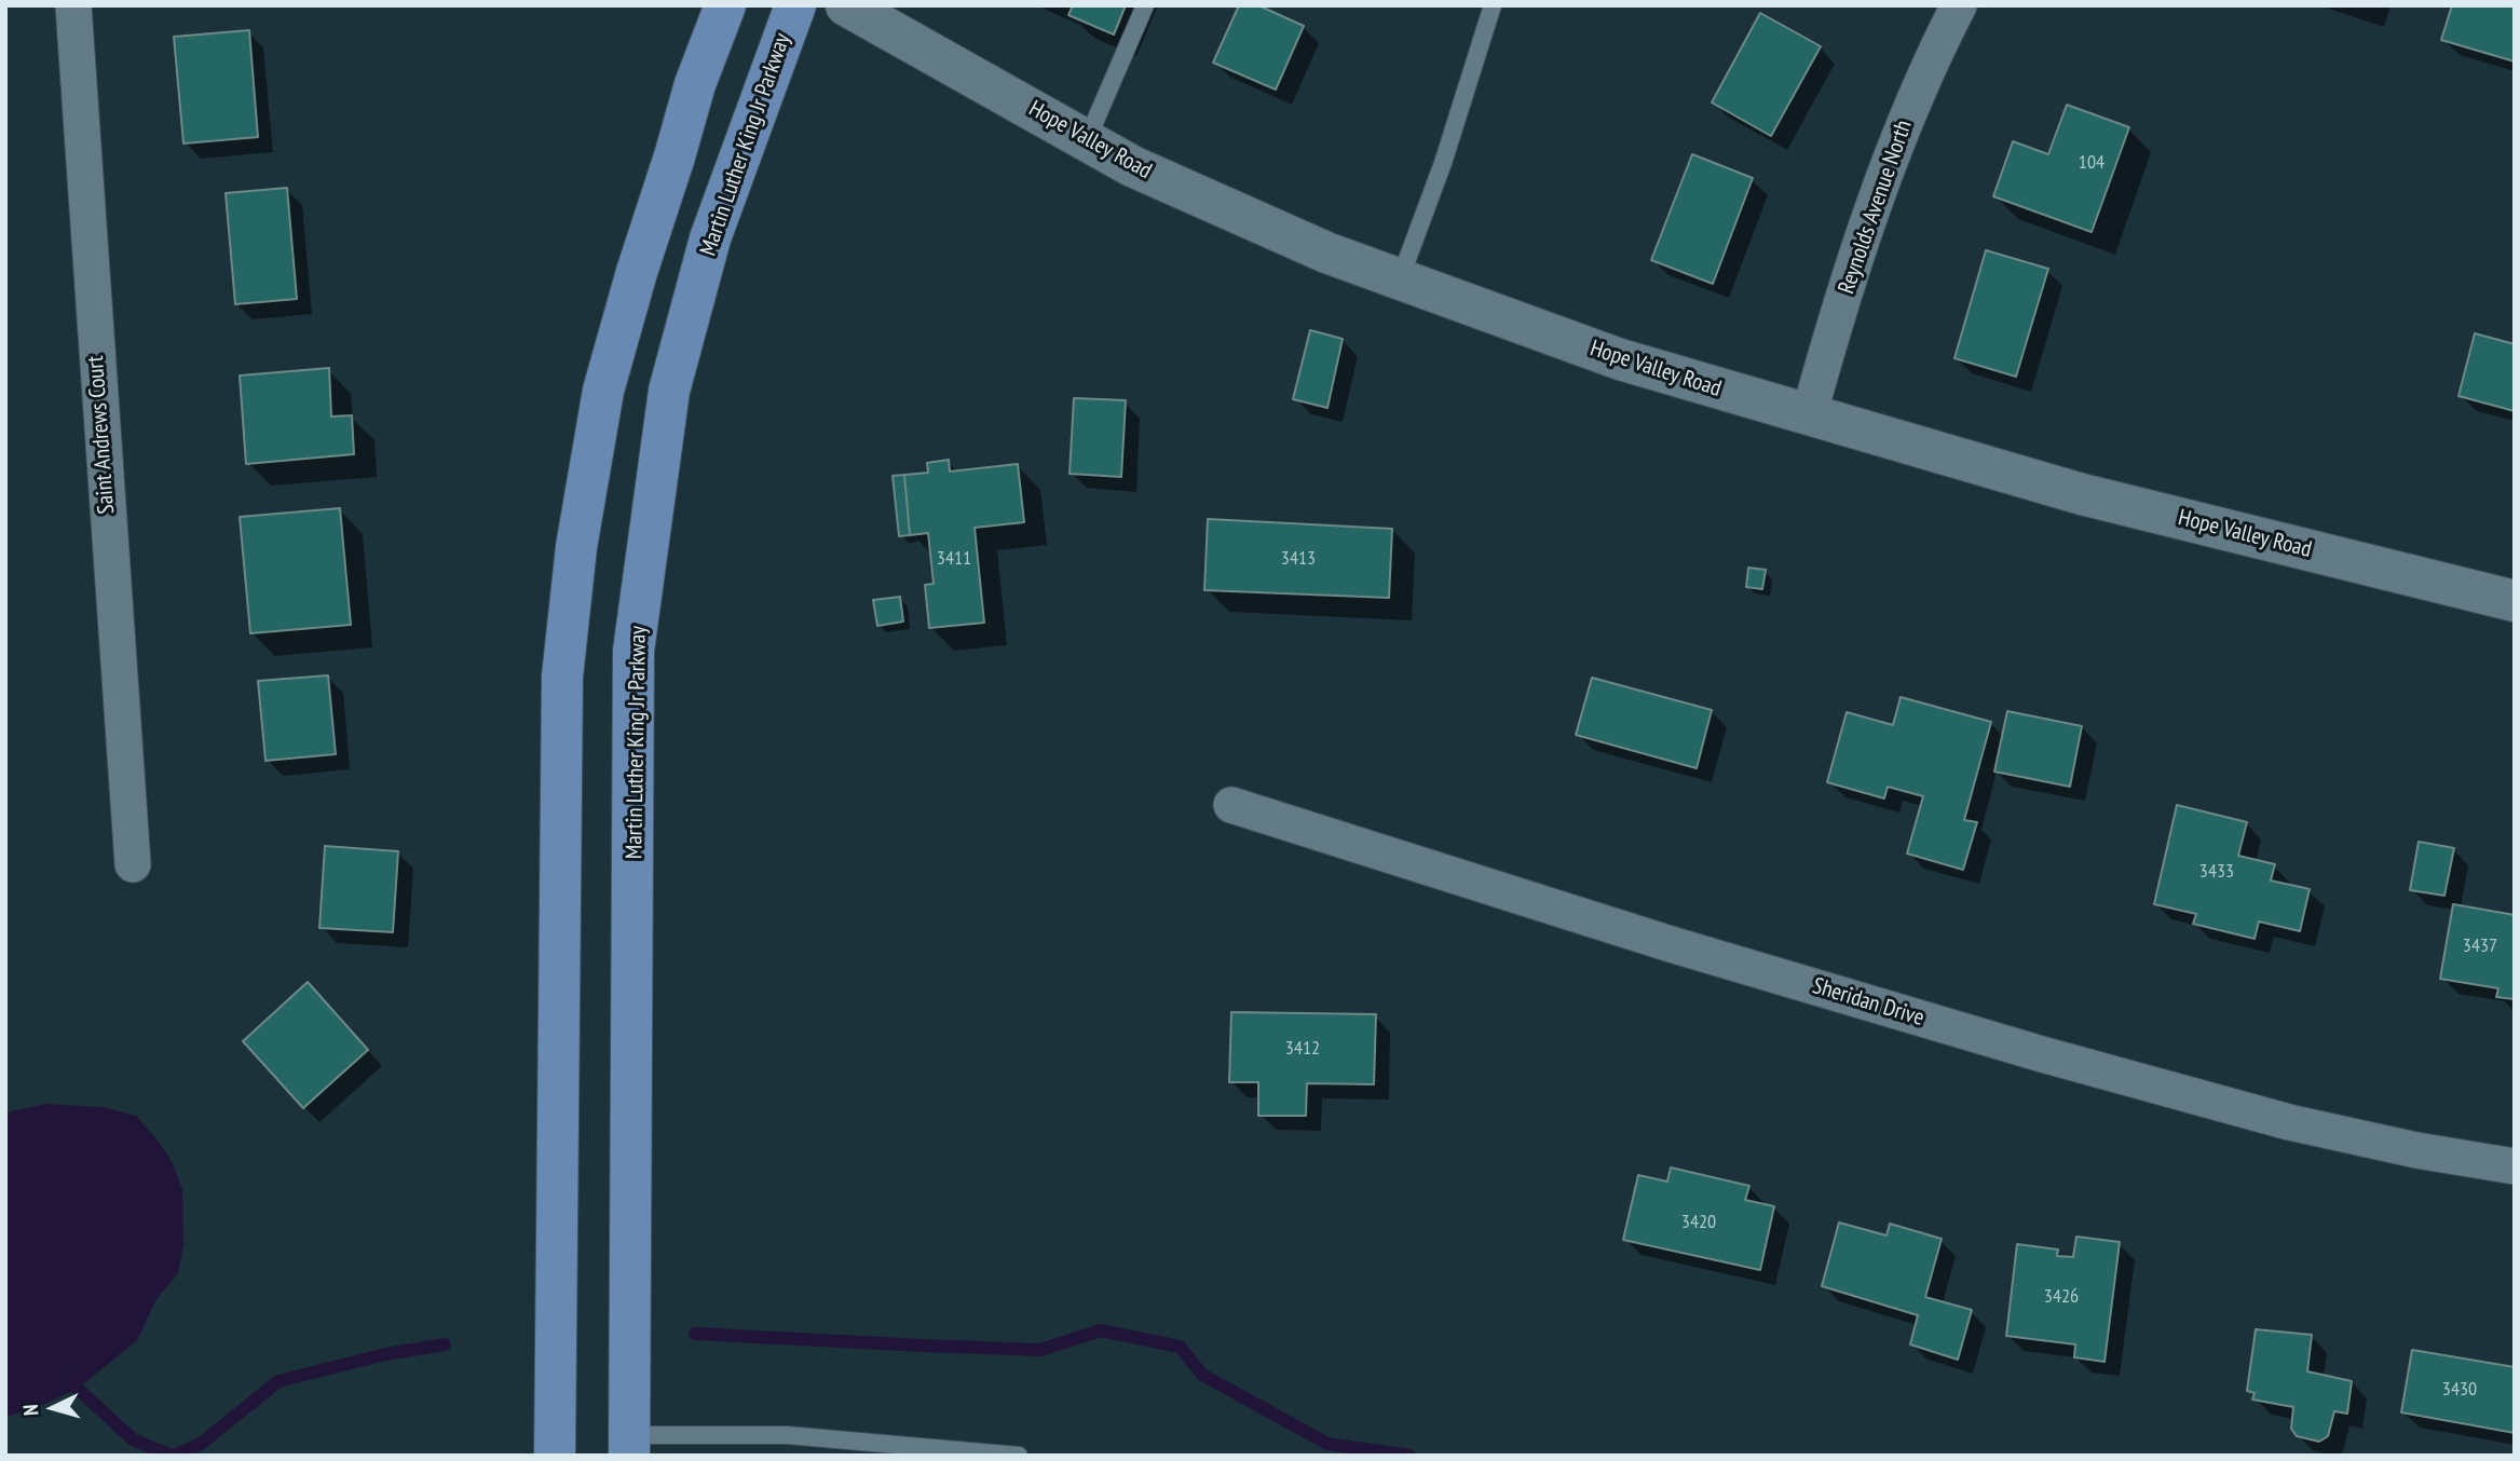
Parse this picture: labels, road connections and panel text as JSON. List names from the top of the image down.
{
  "streets": {
    "main road": ["Hope Valley Road", "Martin Luther King Jr Parkway"],
    "street": ["Reynolds Avenue North", "Saint Andrews Court", "Sheridan Drive"]
  },
  "crossings": [
    ["Hope Valley Road", "Reynolds Avenue North"]
  ],
  "house_numbers": [
    "104",
    "3411",
    "3413",
    "3433",
    "3437",
    "3412",
    "3420",
    "3426",
    "3430"
  ],
  "north": "left"
}
